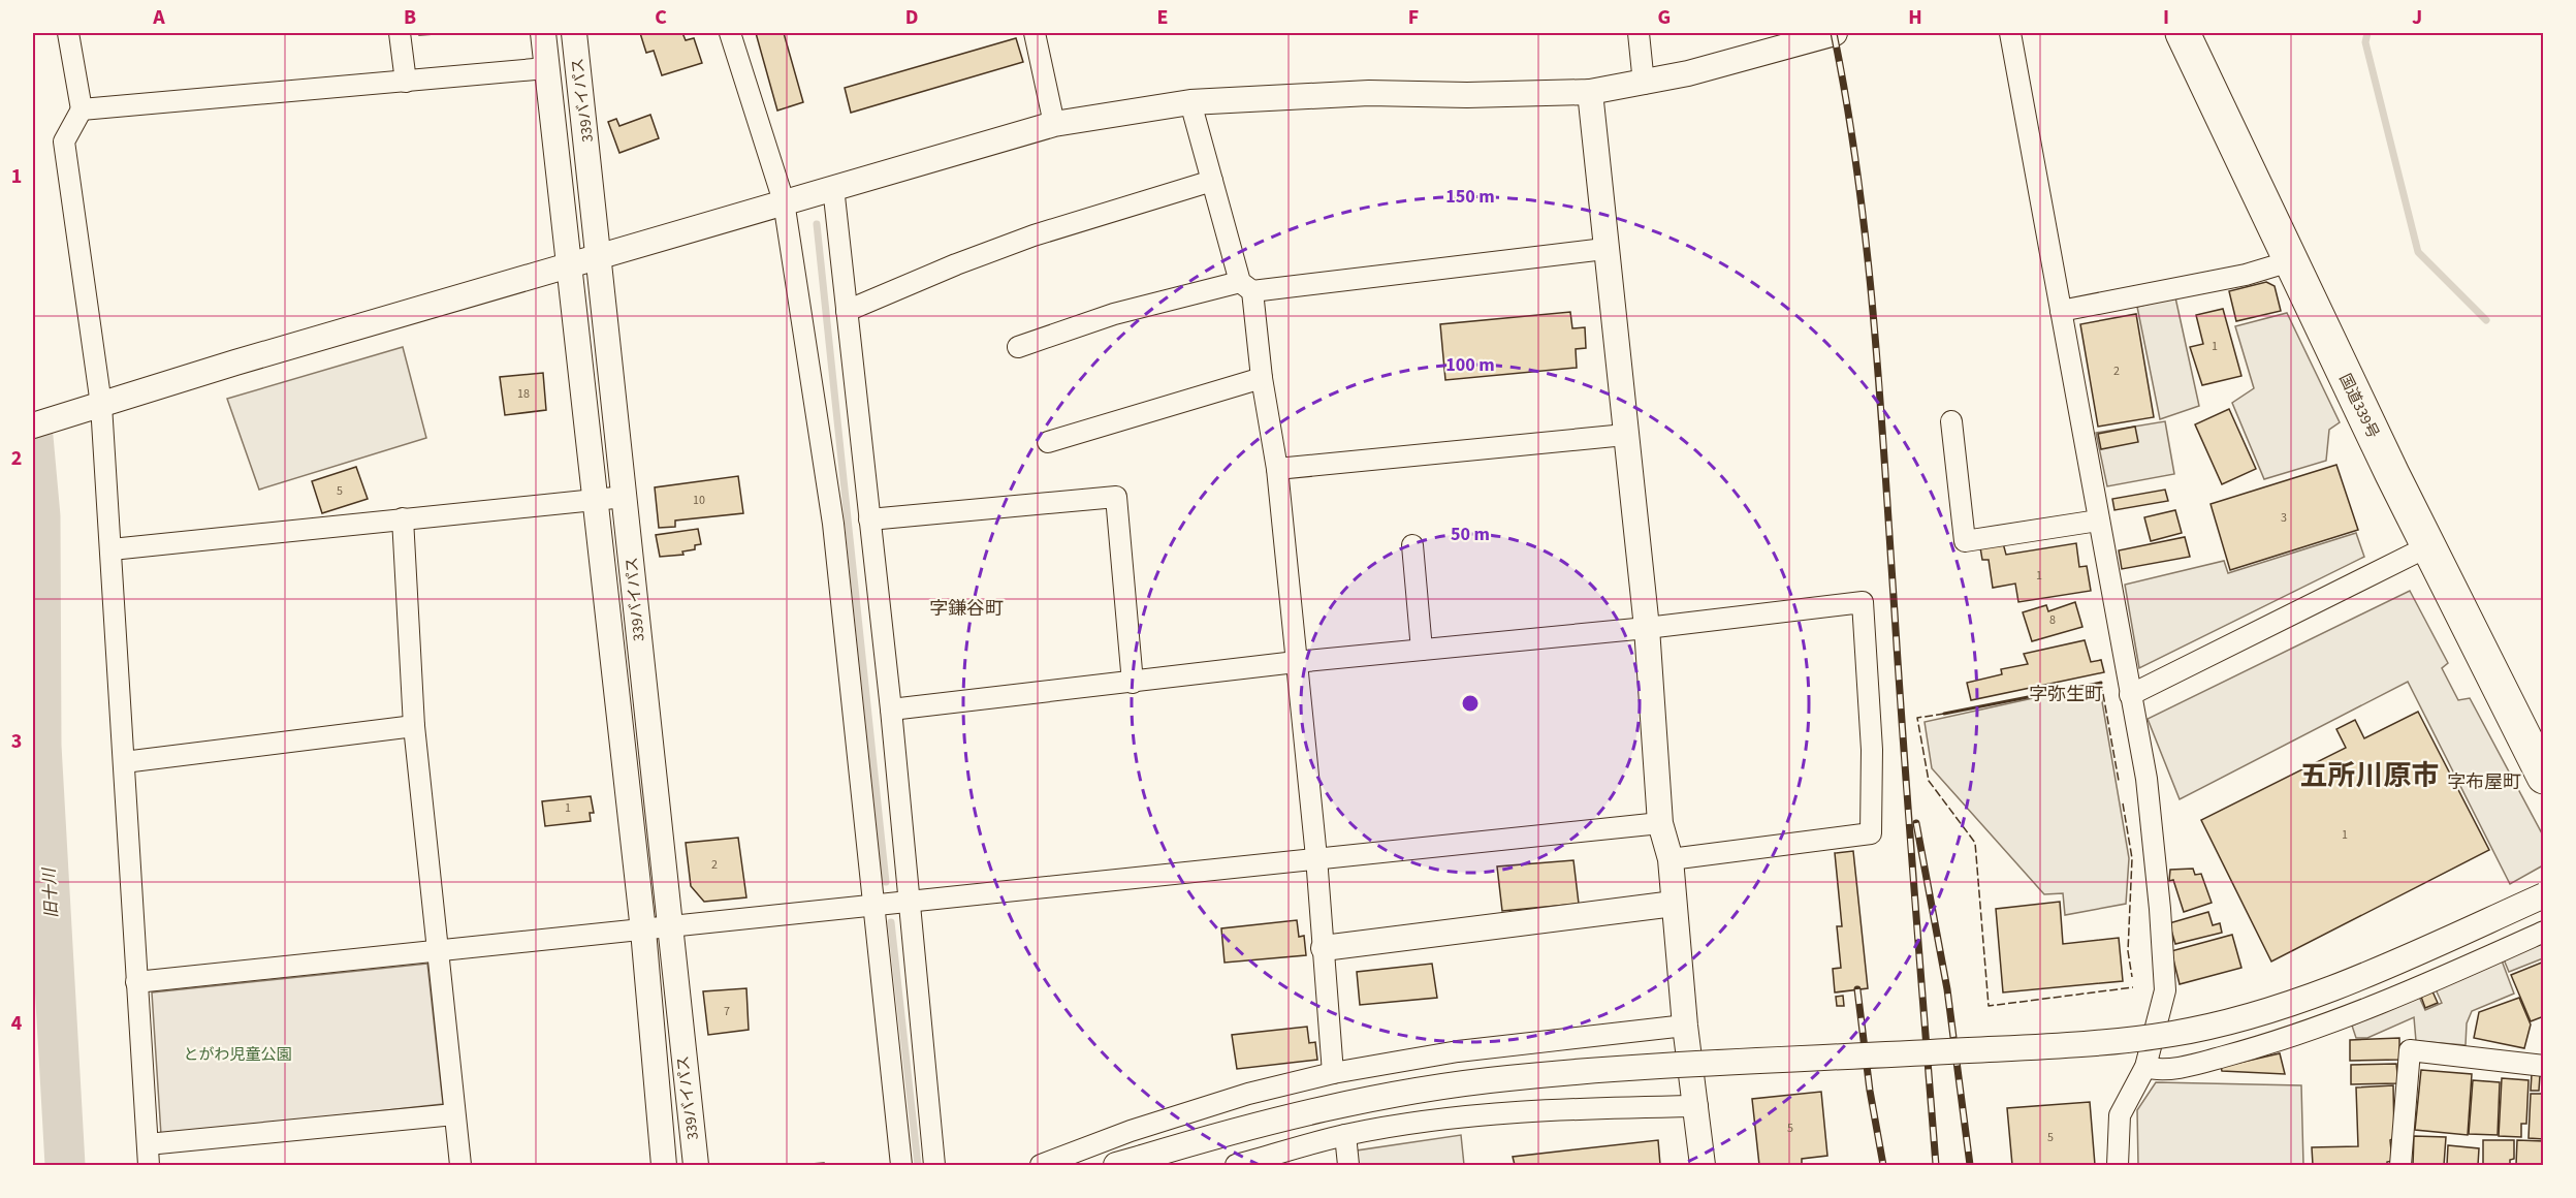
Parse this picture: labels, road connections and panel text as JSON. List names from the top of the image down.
{
  "streets": {
    "highway": ["国道339号"],
    "street": ["339バイパス"]
  },
  "districts": [
    "字鎌谷町",
    "字弥生町",
    "五所川原市",
    "字布屋町"
  ],
  "water": ["旧十川"],
  "parks": ["とがわ児童公園"],
  "house_numbers": [
    "1",
    "2",
    "18",
    "5",
    "10",
    "3",
    "1",
    "8",
    "1",
    "1",
    "2",
    "7",
    "5",
    "5"
  ],
  "grid": {
    "columns": [
      "A",
      "B",
      "C",
      "D",
      "E",
      "F",
      "G",
      "H",
      "I",
      "J"
    ],
    "rows": [
      "1",
      "2",
      "3",
      "4"
    ]
  },
  "rings": ["150 m", "100 m", "50 m"]
}
